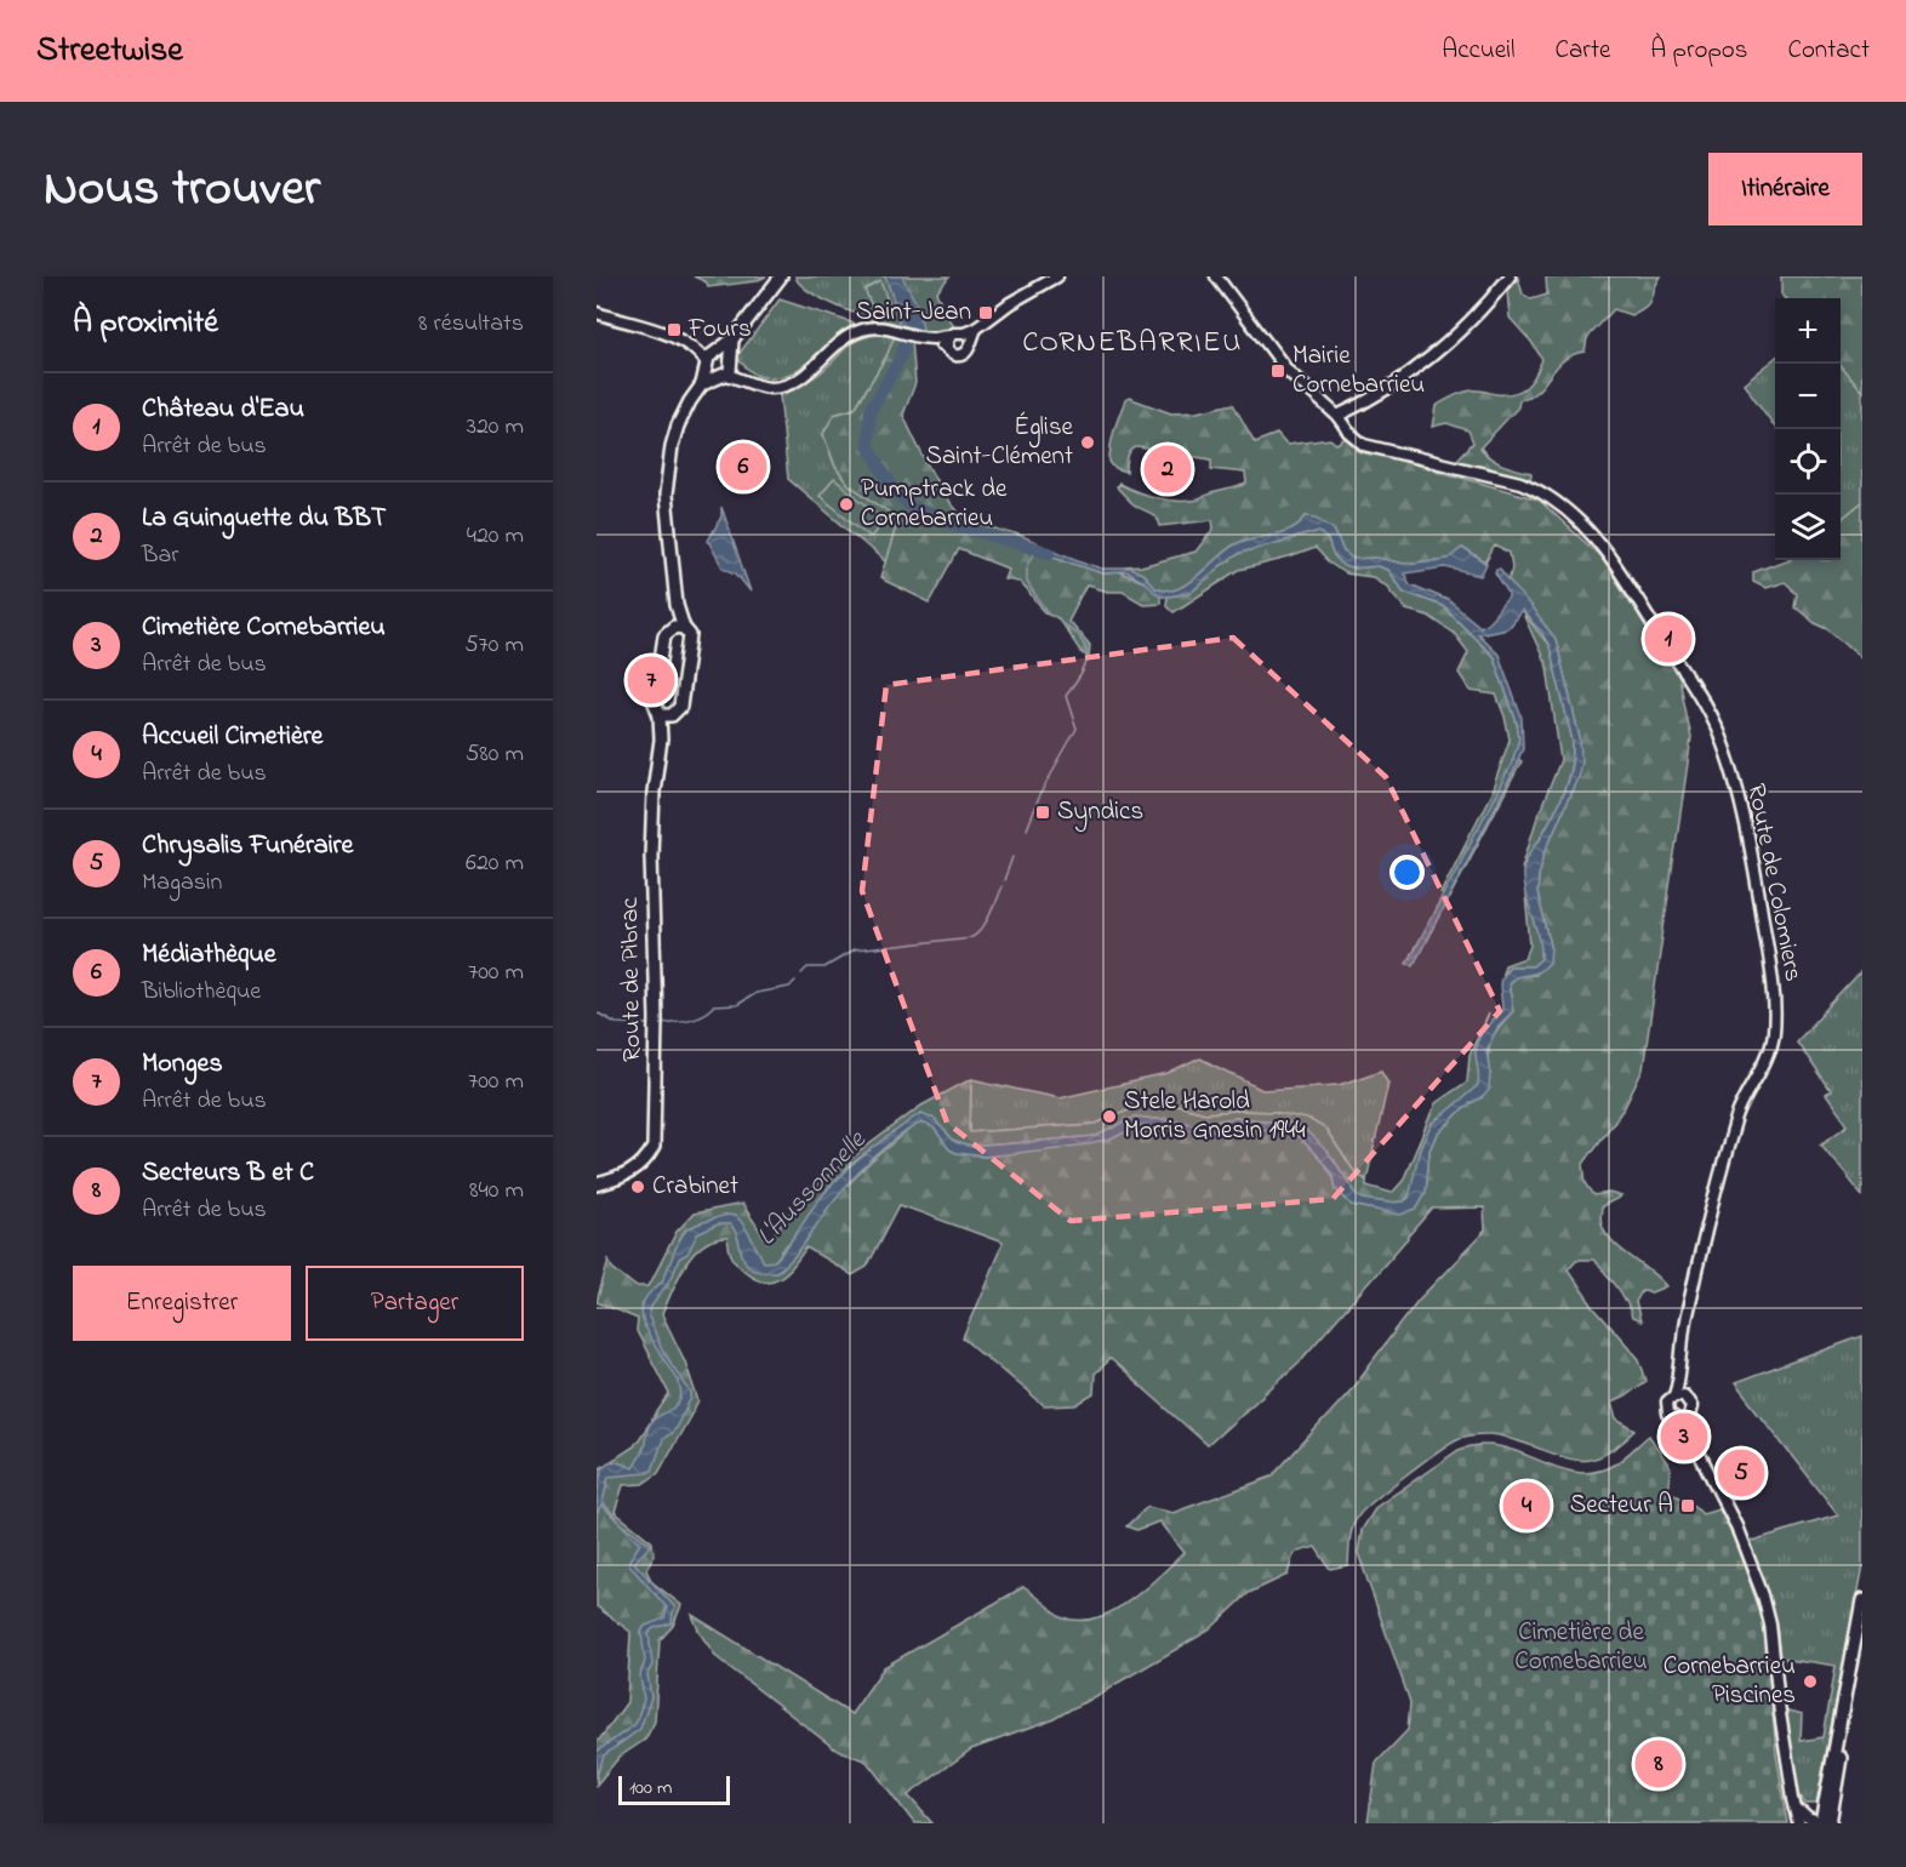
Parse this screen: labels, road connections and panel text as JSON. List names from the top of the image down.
{
  "streets": {
    "main road": ["Route de Pibrac"],
    "street": ["Route de Colomiers"]
  },
  "districts": ["CORNEBARRIEU"],
  "water": ["L'Aussonnelle"],
  "parks": ["Cimetière de Cornebarrieu"],
  "places": {
    "transit": [
      "Saint-Jean",
      "Fours",
      "Mairie Cornebarrieu",
      "Syndics",
      "Secteur A"
    ],
    "other": [
      "Église Saint-Clément",
      "Pumptrack de Cornebarrieu",
      "Stele Harold Morris Gnesin 1944",
      "Crabinet",
      "Cornebarrieu Piscines"
    ]
  },
  "scale_bar": "100 m",
  "page": {
    "header": "Streetwise",
    "nav": [
      "Accueil",
      "Carte",
      "À propos",
      "Contact"
    ],
    "title": "Nous trouver",
    "buttons": [
      "Itinéraire",
      ["Enregistrer", "Partager"]
    ],
    "heading": ["À proximité", "8 résultats"],
    "map_buttons": ["+", "−"],
    "list": [
      {
        "mark": "1",
        "name": "Château d'Eau",
        "note": "Arrêt de bus",
        "value": "320 m"
      },
      {
        "mark": "2",
        "name": "La Guinguette du BBT",
        "note": "Bar",
        "value": "420 m"
      },
      {
        "mark": "3",
        "name": "Cimetière Cornebarrieu",
        "note": "Arrêt de bus",
        "value": "570 m"
      },
      {
        "mark": "4",
        "name": "Accueil Cimetière",
        "note": "Arrêt de bus",
        "value": "580 m"
      },
      {
        "mark": "5",
        "name": "Chrysalis Funéraire",
        "note": "Magasin",
        "value": "620 m"
      },
      {
        "mark": "6",
        "name": "Médiathèque",
        "note": "Bibliothèque",
        "value": "700 m"
      },
      {
        "mark": "7",
        "name": "Monges",
        "note": "Arrêt de bus",
        "value": "700 m"
      },
      {
        "mark": "8",
        "name": "Secteurs B et C",
        "note": "Arrêt de bus",
        "value": "840 m"
      }
    ],
    "pins": [
      "6",
      "2",
      "1",
      "7",
      "3",
      "5",
      "4",
      "8"
    ],
    "scale": "100 m"
  }
}
